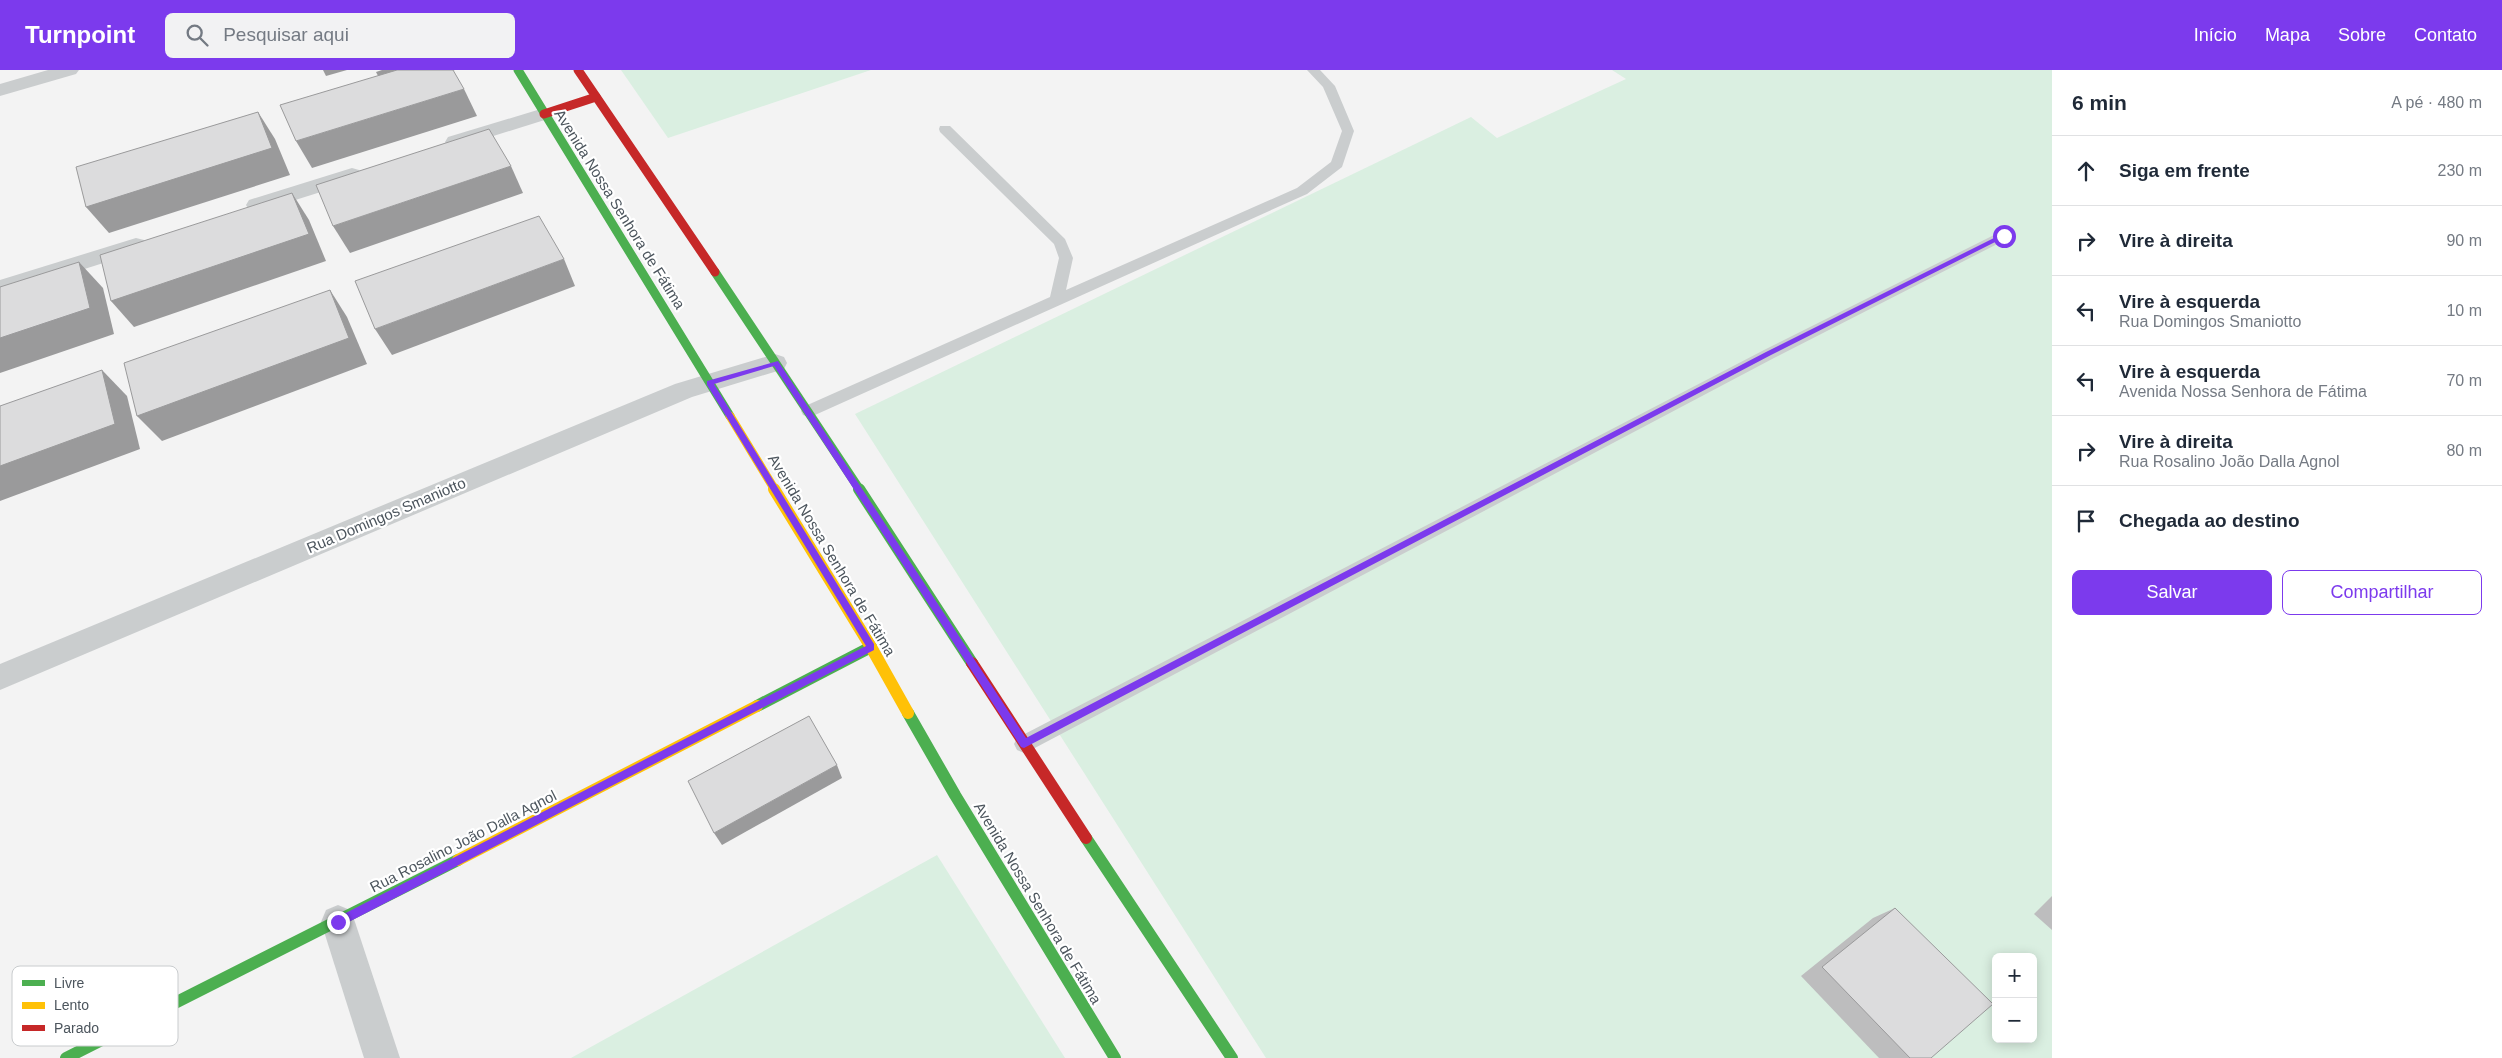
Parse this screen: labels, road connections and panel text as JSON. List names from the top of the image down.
{
  "streets": {
    "street": ["Avenida Nossa Senhora de Fátima", "Rua Domingos Smaniotto", "Rua Rosalino João Dalla Agnol"]
  },
  "crossings": [
    ["Avenida Nossa Senhora de Fátima", "Rua Domingos Smaniotto"],
    ["Avenida Nossa Senhora de Fátima", "Rua Rosalino João Dalla Agnol"]
  ],
  "legend": ["Livre", "Lento", "Parado"],
  "page": {
    "header": "Turnpoint",
    "search": "Pesquisar aqui",
    "nav": [
      "Início",
      "Mapa",
      "Sobre",
      "Contato"
    ],
    "heading": ["6 min", "A pé · 480 m"],
    "list": [
      ["Siga em frente", "230 m"],
      ["Vire à direita", "90 m"],
      ["Vire à esquerda", "Rua Domingos Smaniotto", "10 m"],
      ["Vire à esquerda", "Avenida Nossa Senhora de Fátima", "70 m"],
      ["Vire à direita", "Rua Rosalino João Dalla Agnol", "80 m"],
      "Chegada ao destino"
    ],
    "buttons": ["Salvar", "Compartilhar"],
    "map_buttons": ["+", "−"]
  }
}
